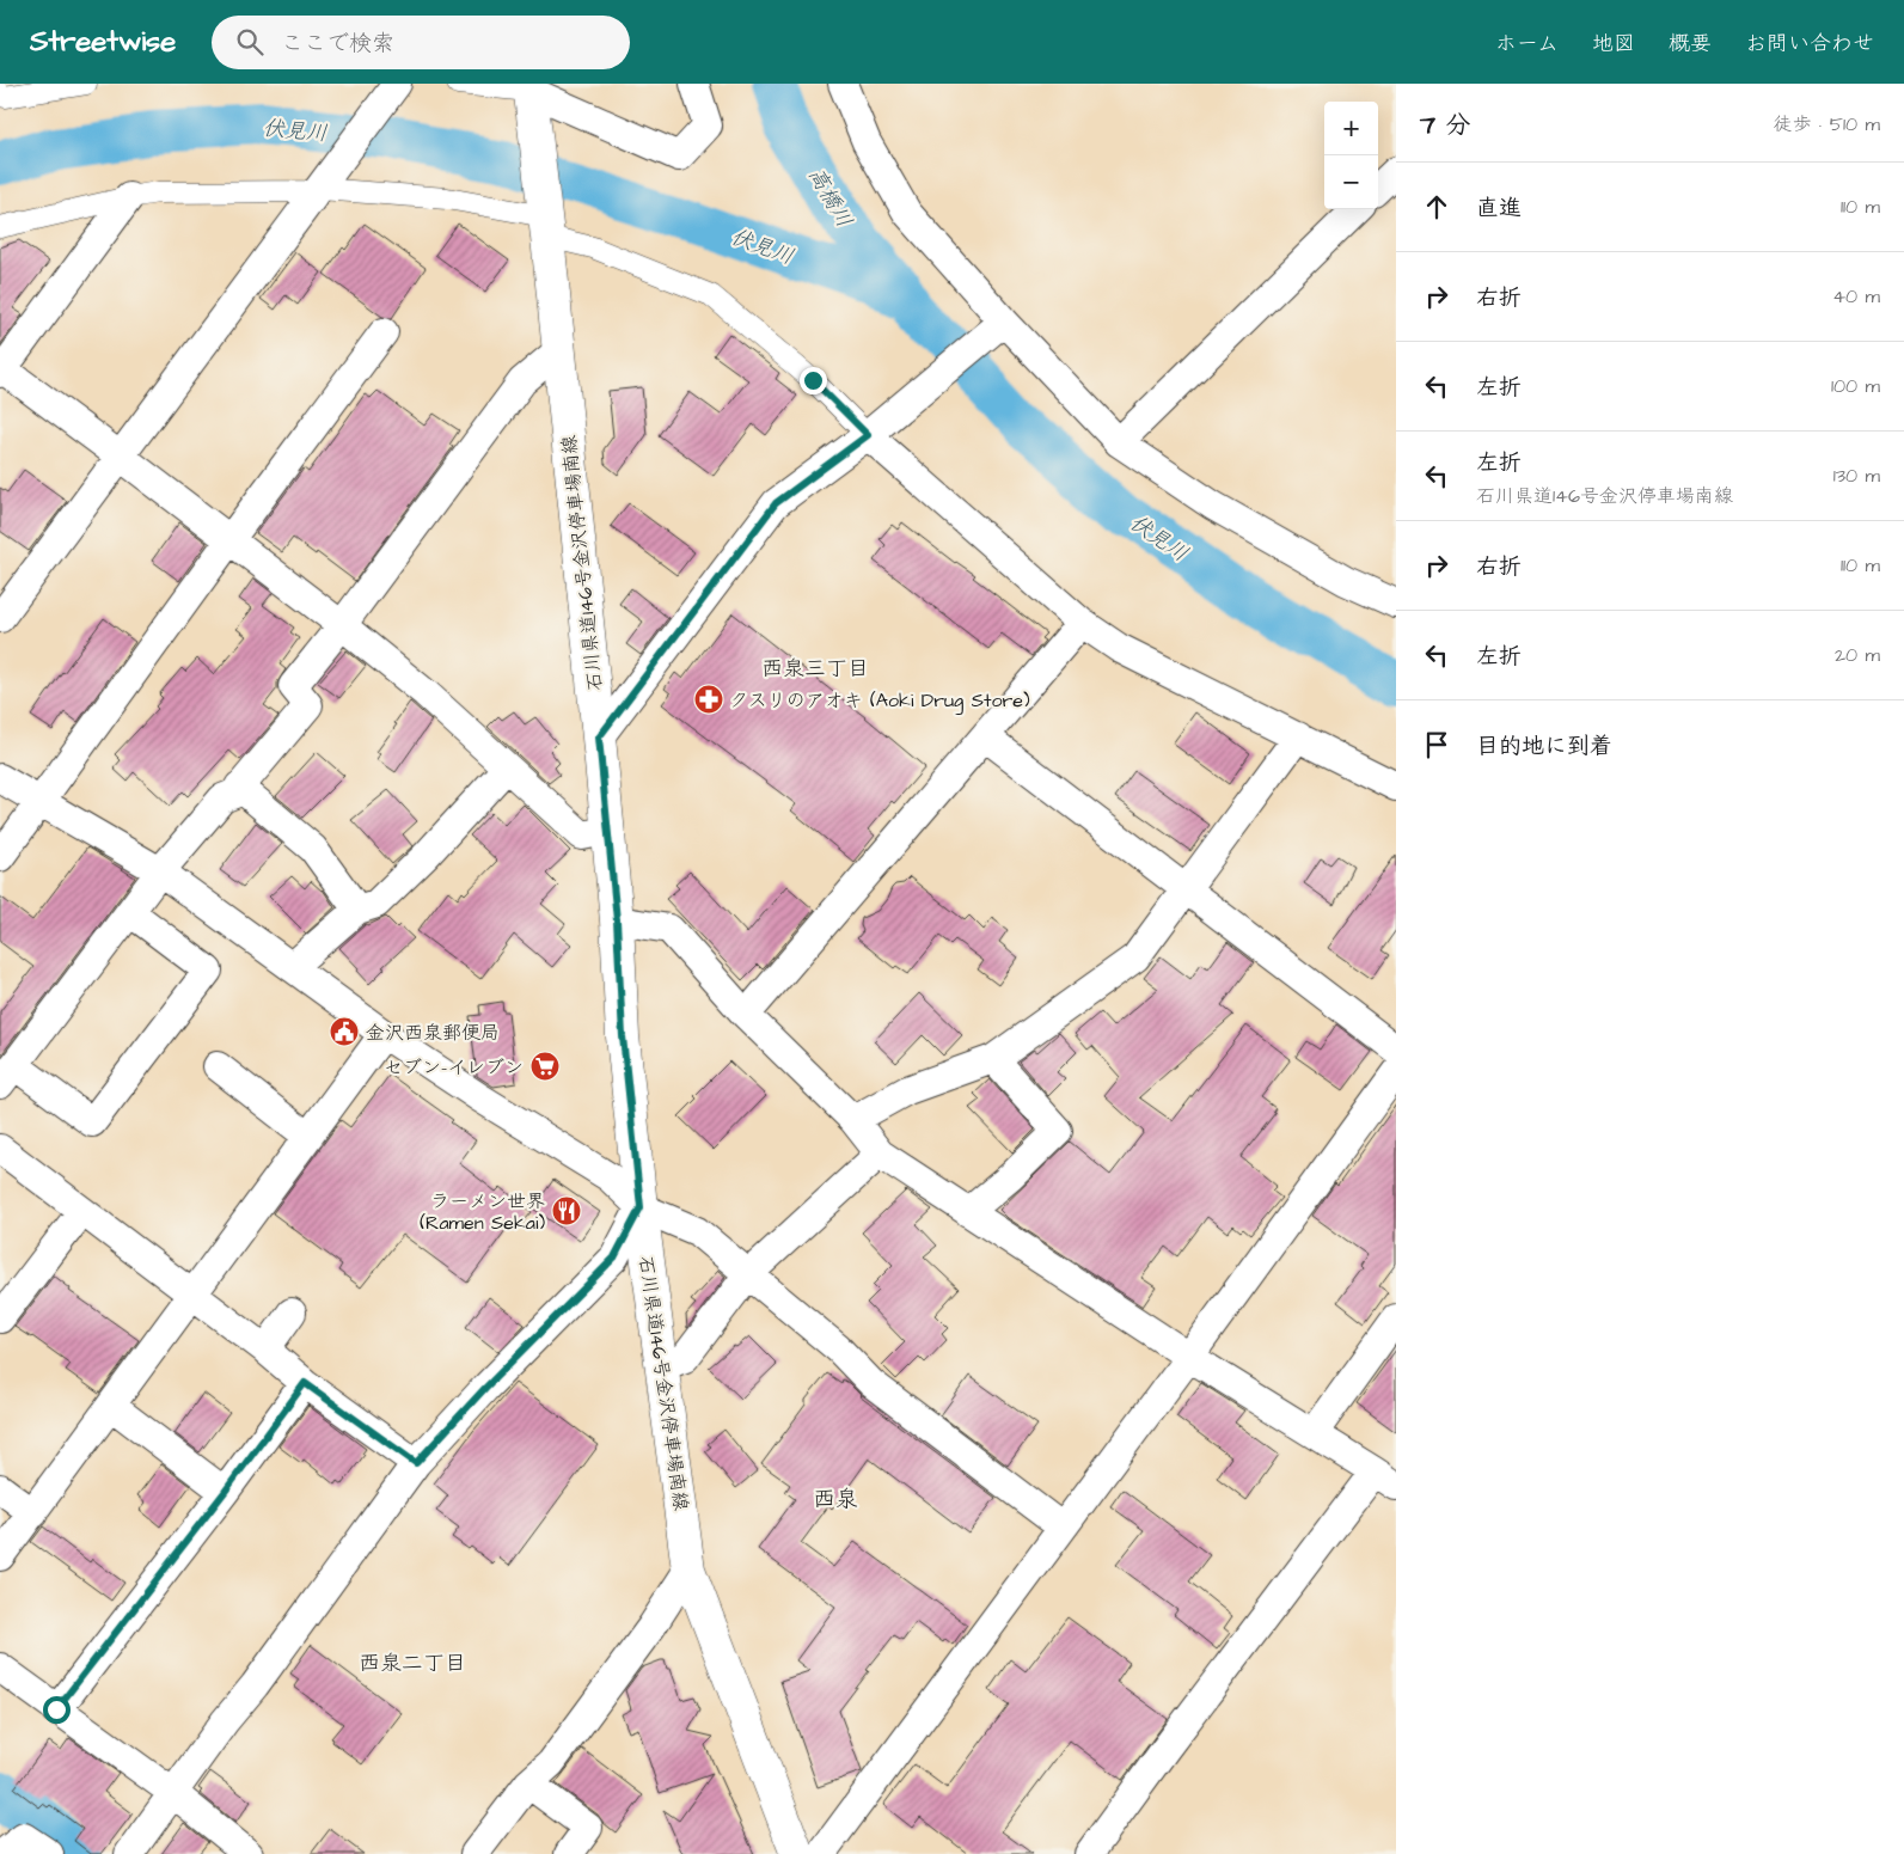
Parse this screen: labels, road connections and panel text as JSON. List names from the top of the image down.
{
  "streets": {
    "main road": ["石川県道146号金沢停車場南線"]
  },
  "districts": ["西泉三丁目", "西泉", "西泉二丁目"],
  "water": ["伏見川", "高橋川"],
  "places": {
    "pharmacy": ["クスリのアオキ (Aoki Drug Store)"],
    "public building": ["金沢西泉郵便局"],
    "supermarket": ["セブン-イレブン"],
    "restaurant": ["ラーメン世界 (Ramen Sekai)"]
  },
  "page": {
    "header": "Streetwise",
    "search": "ここで検索",
    "nav": [
      "ホーム",
      "地図",
      "概要",
      "お問い合わせ"
    ],
    "heading": ["7 分", "徒歩 · 510 m"],
    "map_buttons": ["+", "−"],
    "list": [
      ["直進", "110 m"],
      ["右折", "40 m"],
      ["左折", "100 m"],
      ["左折", "石川県道146号金沢停車場南線", "130 m"],
      ["右折", "110 m"],
      ["左折", "20 m"],
      "目的地に到着"
    ]
  }
}
